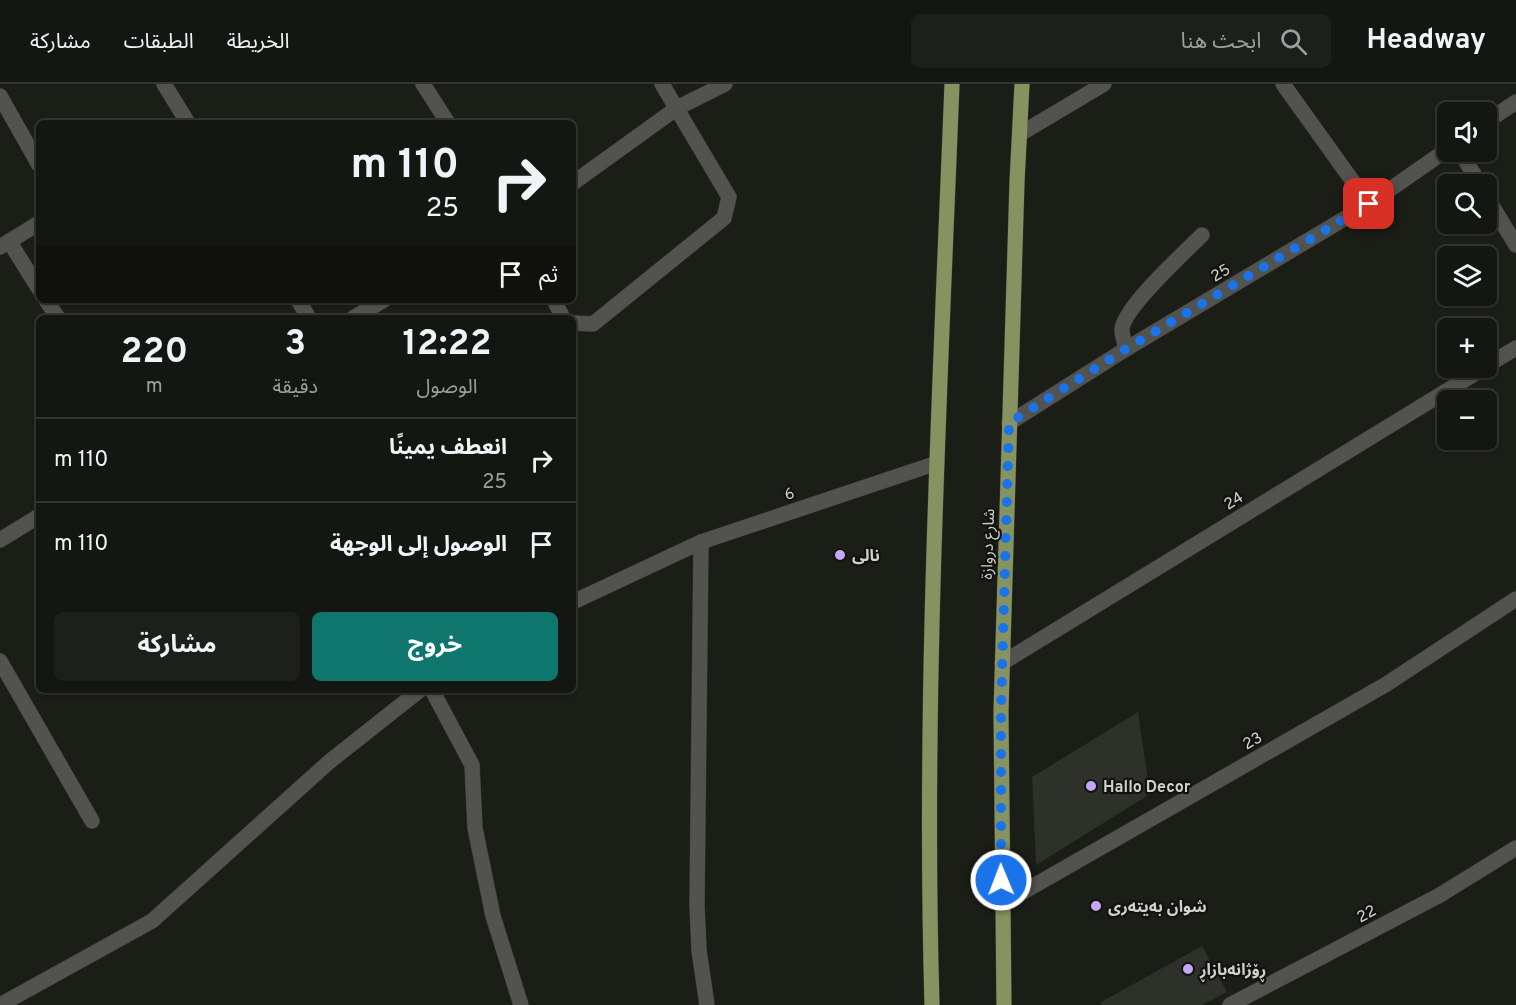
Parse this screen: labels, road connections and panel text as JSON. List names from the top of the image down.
{
  "streets": {
    "main road": ["شارع دروازة"],
    "street": [
      "25",
      "6",
      "24",
      "23",
      "22"
    ]
  },
  "crossings": [
    ["25", "شارع دروازة"],
    ["24", "شارع دروازة"],
    ["شارع دروازة", "23"]
  ],
  "places": [
    "نالی",
    "Hallo Decor",
    "شوان بەیتەری",
    "ڕۆژانەبازاڕ"
  ],
  "page": {
    "header": "Headway",
    "search": "ابحث هنا",
    "nav": ["الخريطة", "الطبقات", "مشاركة"],
    "map_buttons": ["+", "−"],
    "turn": ["110 m", "25"],
    "then": "ثم",
    "eta": [
      "12:22",
      "الوصول",
      "3",
      "دقيقة",
      "220",
      "m"
    ],
    "list": [
      {
        "name": "انعطف يمينًا",
        "note": "25",
        "value": "110 m"
      },
      {
        "name": "الوصول إلى الوجهة",
        "value": "110 m"
      }
    ],
    "buttons": ["خروج", "مشاركة"]
  }
}
